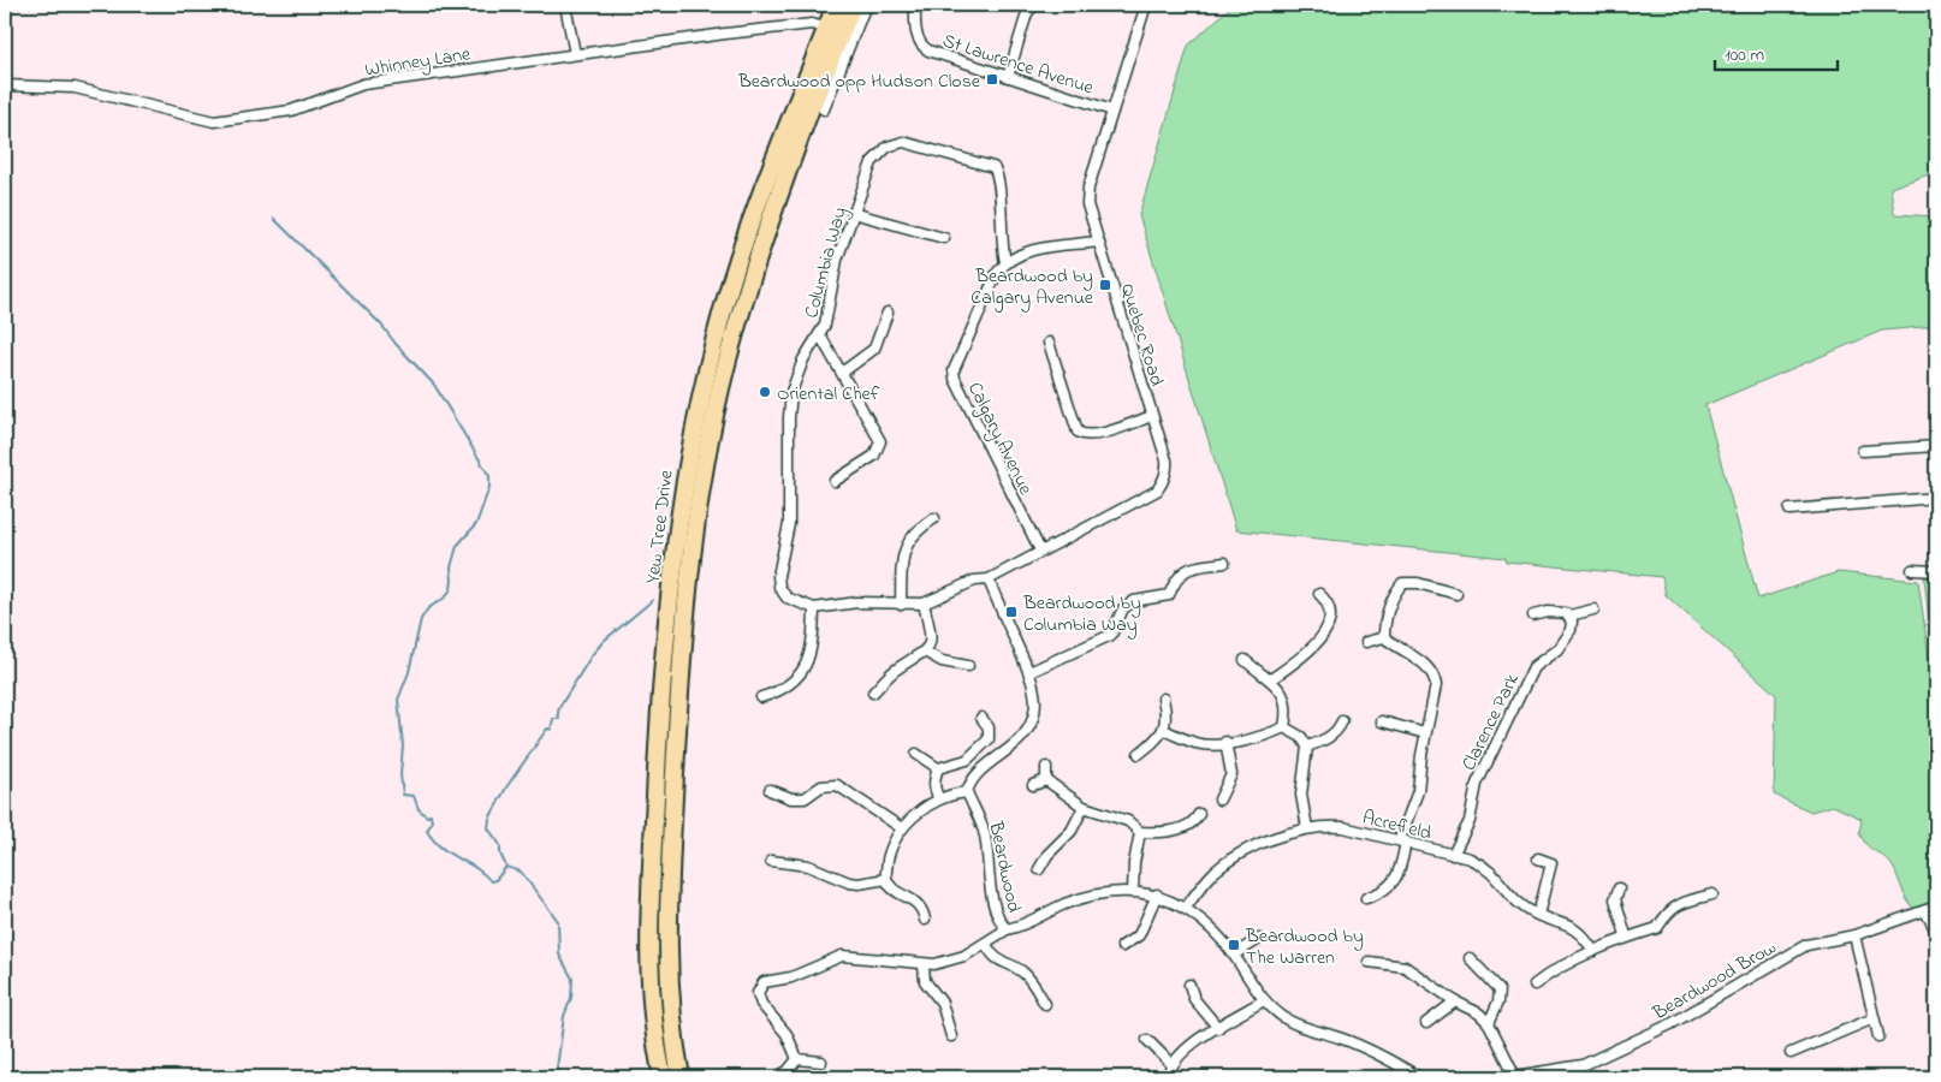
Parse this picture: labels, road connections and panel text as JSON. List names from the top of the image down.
{
  "streets": {
    "highway": ["Yew Tree Drive"],
    "street": [
      "Whinney Lane",
      "St Lawrence Avenue",
      "Columbia Way",
      "Quebec Road",
      "Calgary Avenue",
      "Clarence Park",
      "Acrefield",
      "Beardwood",
      "Beardwood Brow"
    ]
  },
  "crossings": [
    ["Whinney Lane", "Yew Tree Drive"],
    ["St Lawrence Avenue", "Quebec Road"],
    ["Columbia Way", "Quebec Road"],
    ["Columbia Way", "Calgary Avenue"],
    ["Quebec Road", "Calgary Avenue"],
    ["Clarence Park", "Acrefield"],
    ["Acrefield", "Beardwood"]
  ],
  "places": {
    "transit": [
      "Beardwood opp Hudson Close",
      "Beardwood by Calgary Avenue",
      "Beardwood by Columbia Way",
      "Beardwood by The Warren"
    ],
    "other": ["Oriental Chef"]
  },
  "scale_bar": "100 m"
}
